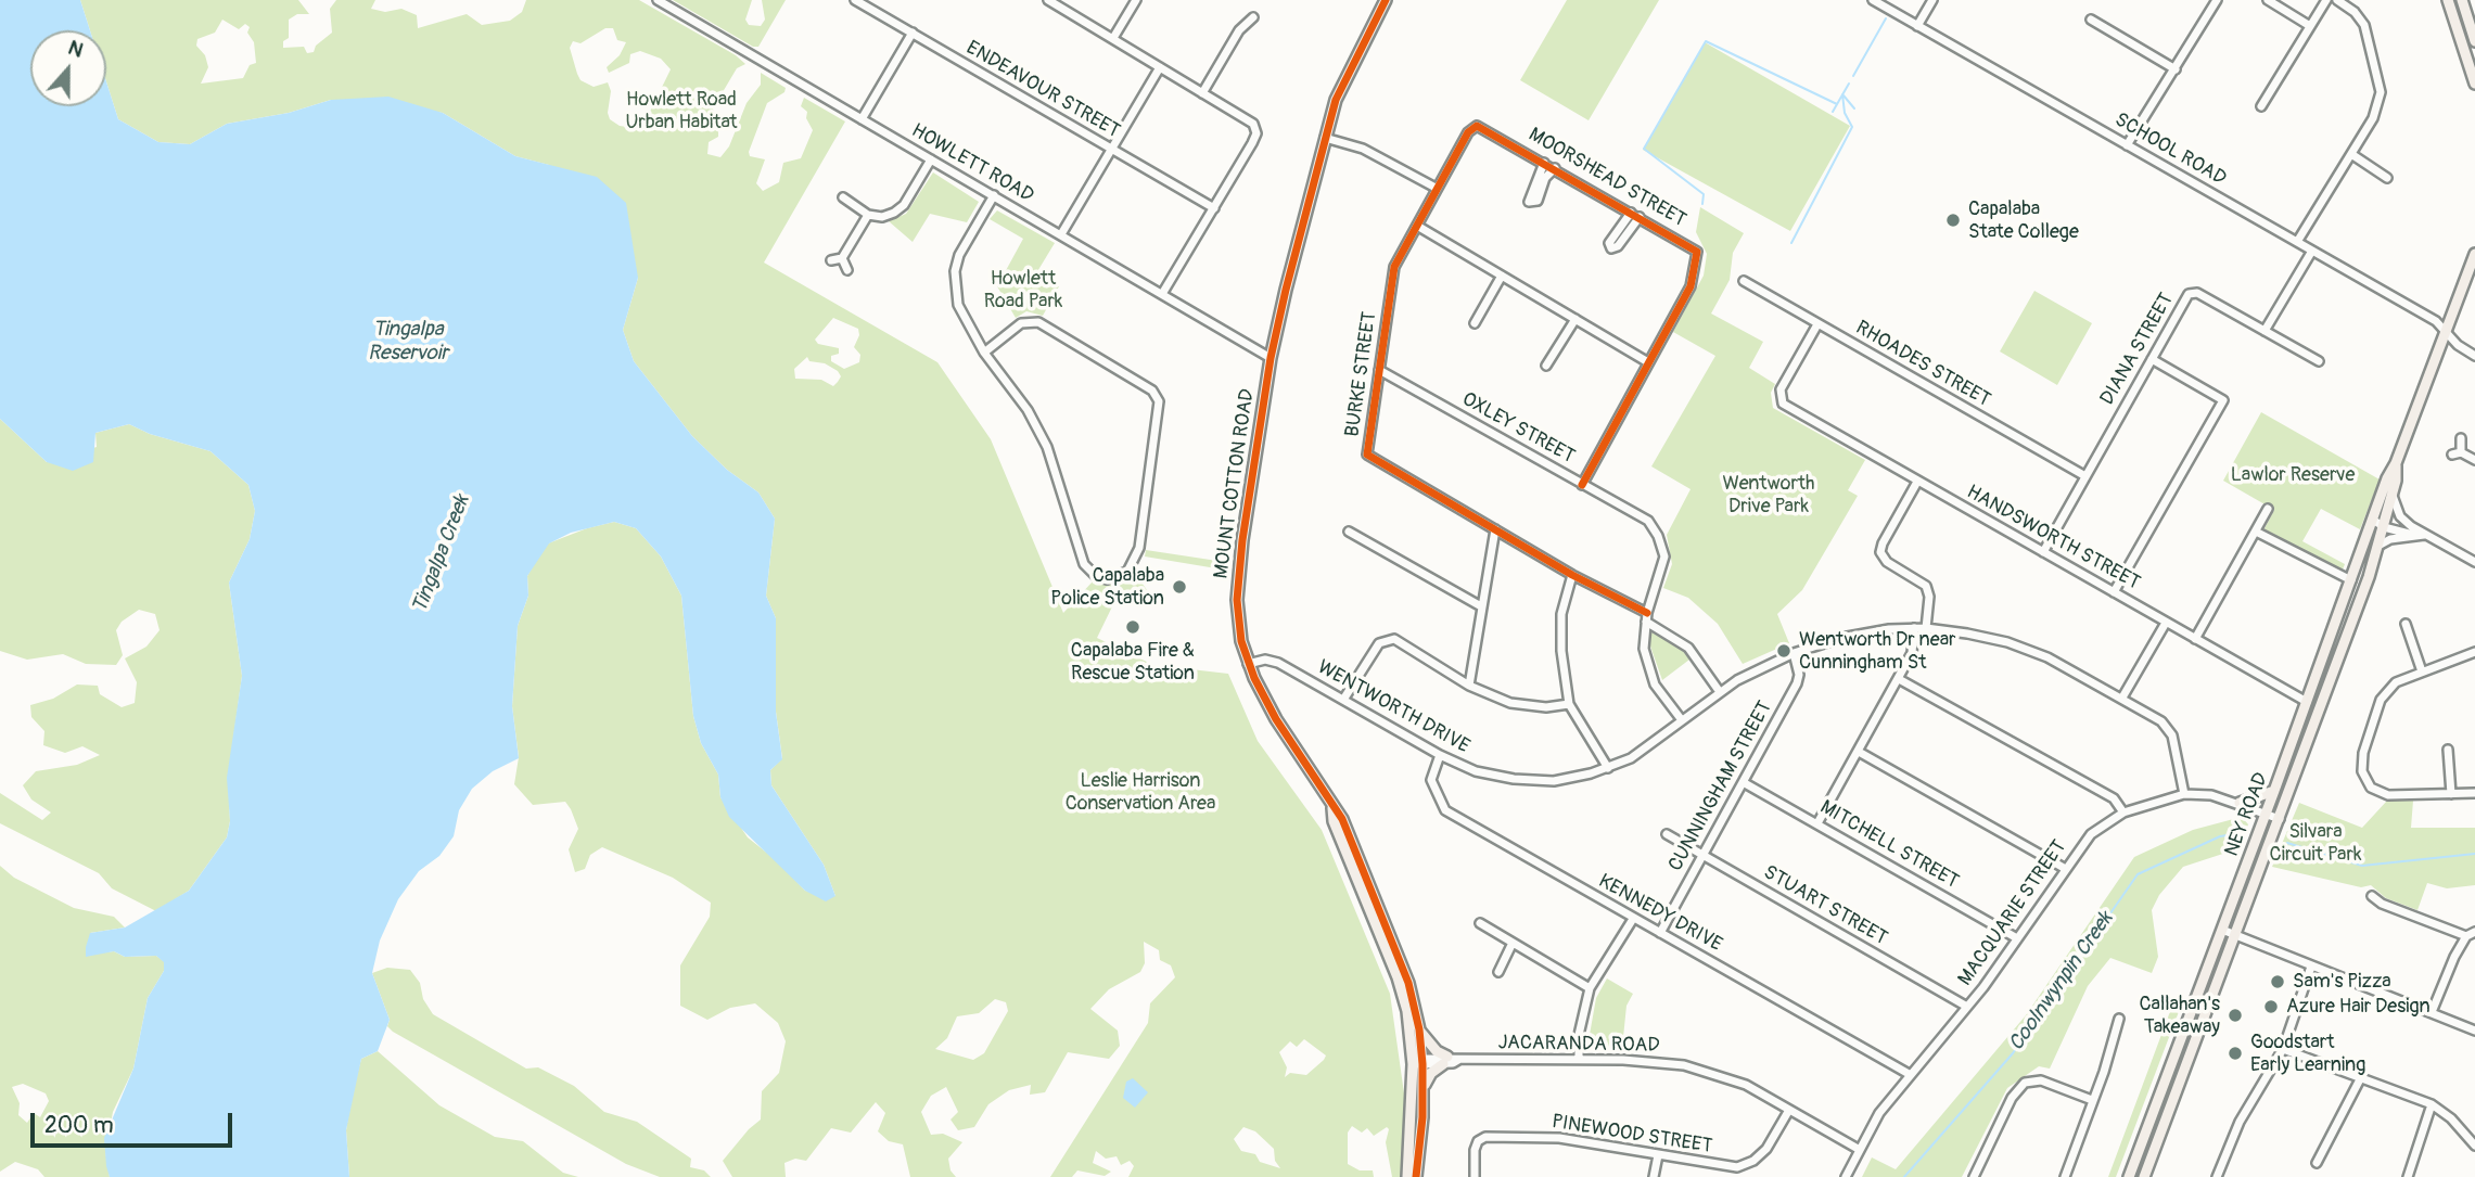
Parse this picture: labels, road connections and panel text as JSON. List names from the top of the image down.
{
  "streets": {
    "main road": ["MOUNT COTTON ROAD", "NEY ROAD"],
    "street": [
      "ENDEAVOUR STREET",
      "SCHOOL ROAD",
      "HOWLETT ROAD",
      "MOORSHEAD STREET",
      "DIANA STREET",
      "RHOADES STREET",
      "BURKE STREET",
      "OXLEY STREET",
      "HANDSWORTH STREET",
      "WENTWORTH DRIVE",
      "CUNNINGHAM STREET",
      "MITCHELL STREET",
      "STUART STREET",
      "KENNEDY DRIVE",
      "MACQUARIE STREET",
      "JACARANDA ROAD",
      "PINEWOOD STREET"
    ]
  },
  "crossings": [
    ["SCHOOL ROAD", "NEY ROAD"],
    ["HOWLETT ROAD", "MOUNT COTTON ROAD"],
    ["MOORSHEAD STREET", "BURKE STREET"],
    ["MOORSHEAD STREET", "OXLEY STREET"],
    ["DIANA STREET", "RHOADES STREET"],
    ["DIANA STREET", "HANDSWORTH STREET"],
    ["RHOADES STREET", "HANDSWORTH STREET"],
    ["BURKE STREET", "OXLEY STREET"],
    ["BURKE STREET", "WENTWORTH DRIVE"],
    ["OXLEY STREET", "WENTWORTH DRIVE"],
    ["MOUNT COTTON ROAD", "WENTWORTH DRIVE"],
    ["MOUNT COTTON ROAD", "JACARANDA ROAD"],
    ["HANDSWORTH STREET", "NEY ROAD"],
    ["WENTWORTH DRIVE", "CUNNINGHAM STREET"],
    ["WENTWORTH DRIVE", "KENNEDY DRIVE"],
    ["WENTWORTH DRIVE", "MACQUARIE STREET"],
    ["CUNNINGHAM STREET", "MITCHELL STREET"],
    ["CUNNINGHAM STREET", "STUART STREET"],
    ["CUNNINGHAM STREET", "KENNEDY DRIVE"],
    ["NEY ROAD", "MACQUARIE STREET"],
    ["MITCHELL STREET", "MACQUARIE STREET"],
    ["STUART STREET", "MACQUARIE STREET"],
    ["KENNEDY DRIVE", "MACQUARIE STREET"],
    ["MACQUARIE STREET", "JACARANDA ROAD"],
    ["JACARANDA ROAD", "PINEWOOD STREET"]
  ],
  "water": ["Tingalpa Reservoir", "Tingalpa Creek", "Coolnwynpin Creek"],
  "parks": [
    "Howlett Road Urban Habitat",
    "Howlett Road Park",
    "Lawlor Reserve",
    "Wentworth Drive Park",
    "Leslie Harrison Conservation Area",
    "Silvara Circuit Park"
  ],
  "places": [
    "Capalaba State College",
    "Capalaba Police Station",
    "Capalaba Fire & Rescue Station",
    "Wentworth Dr near Cunningham St",
    "Sam's Pizza",
    "Azure Hair Design",
    "Callahan's Takeaway",
    "Goodstart Early Learning"
  ],
  "scale_bar": "200 m",
  "north": "top"
}
